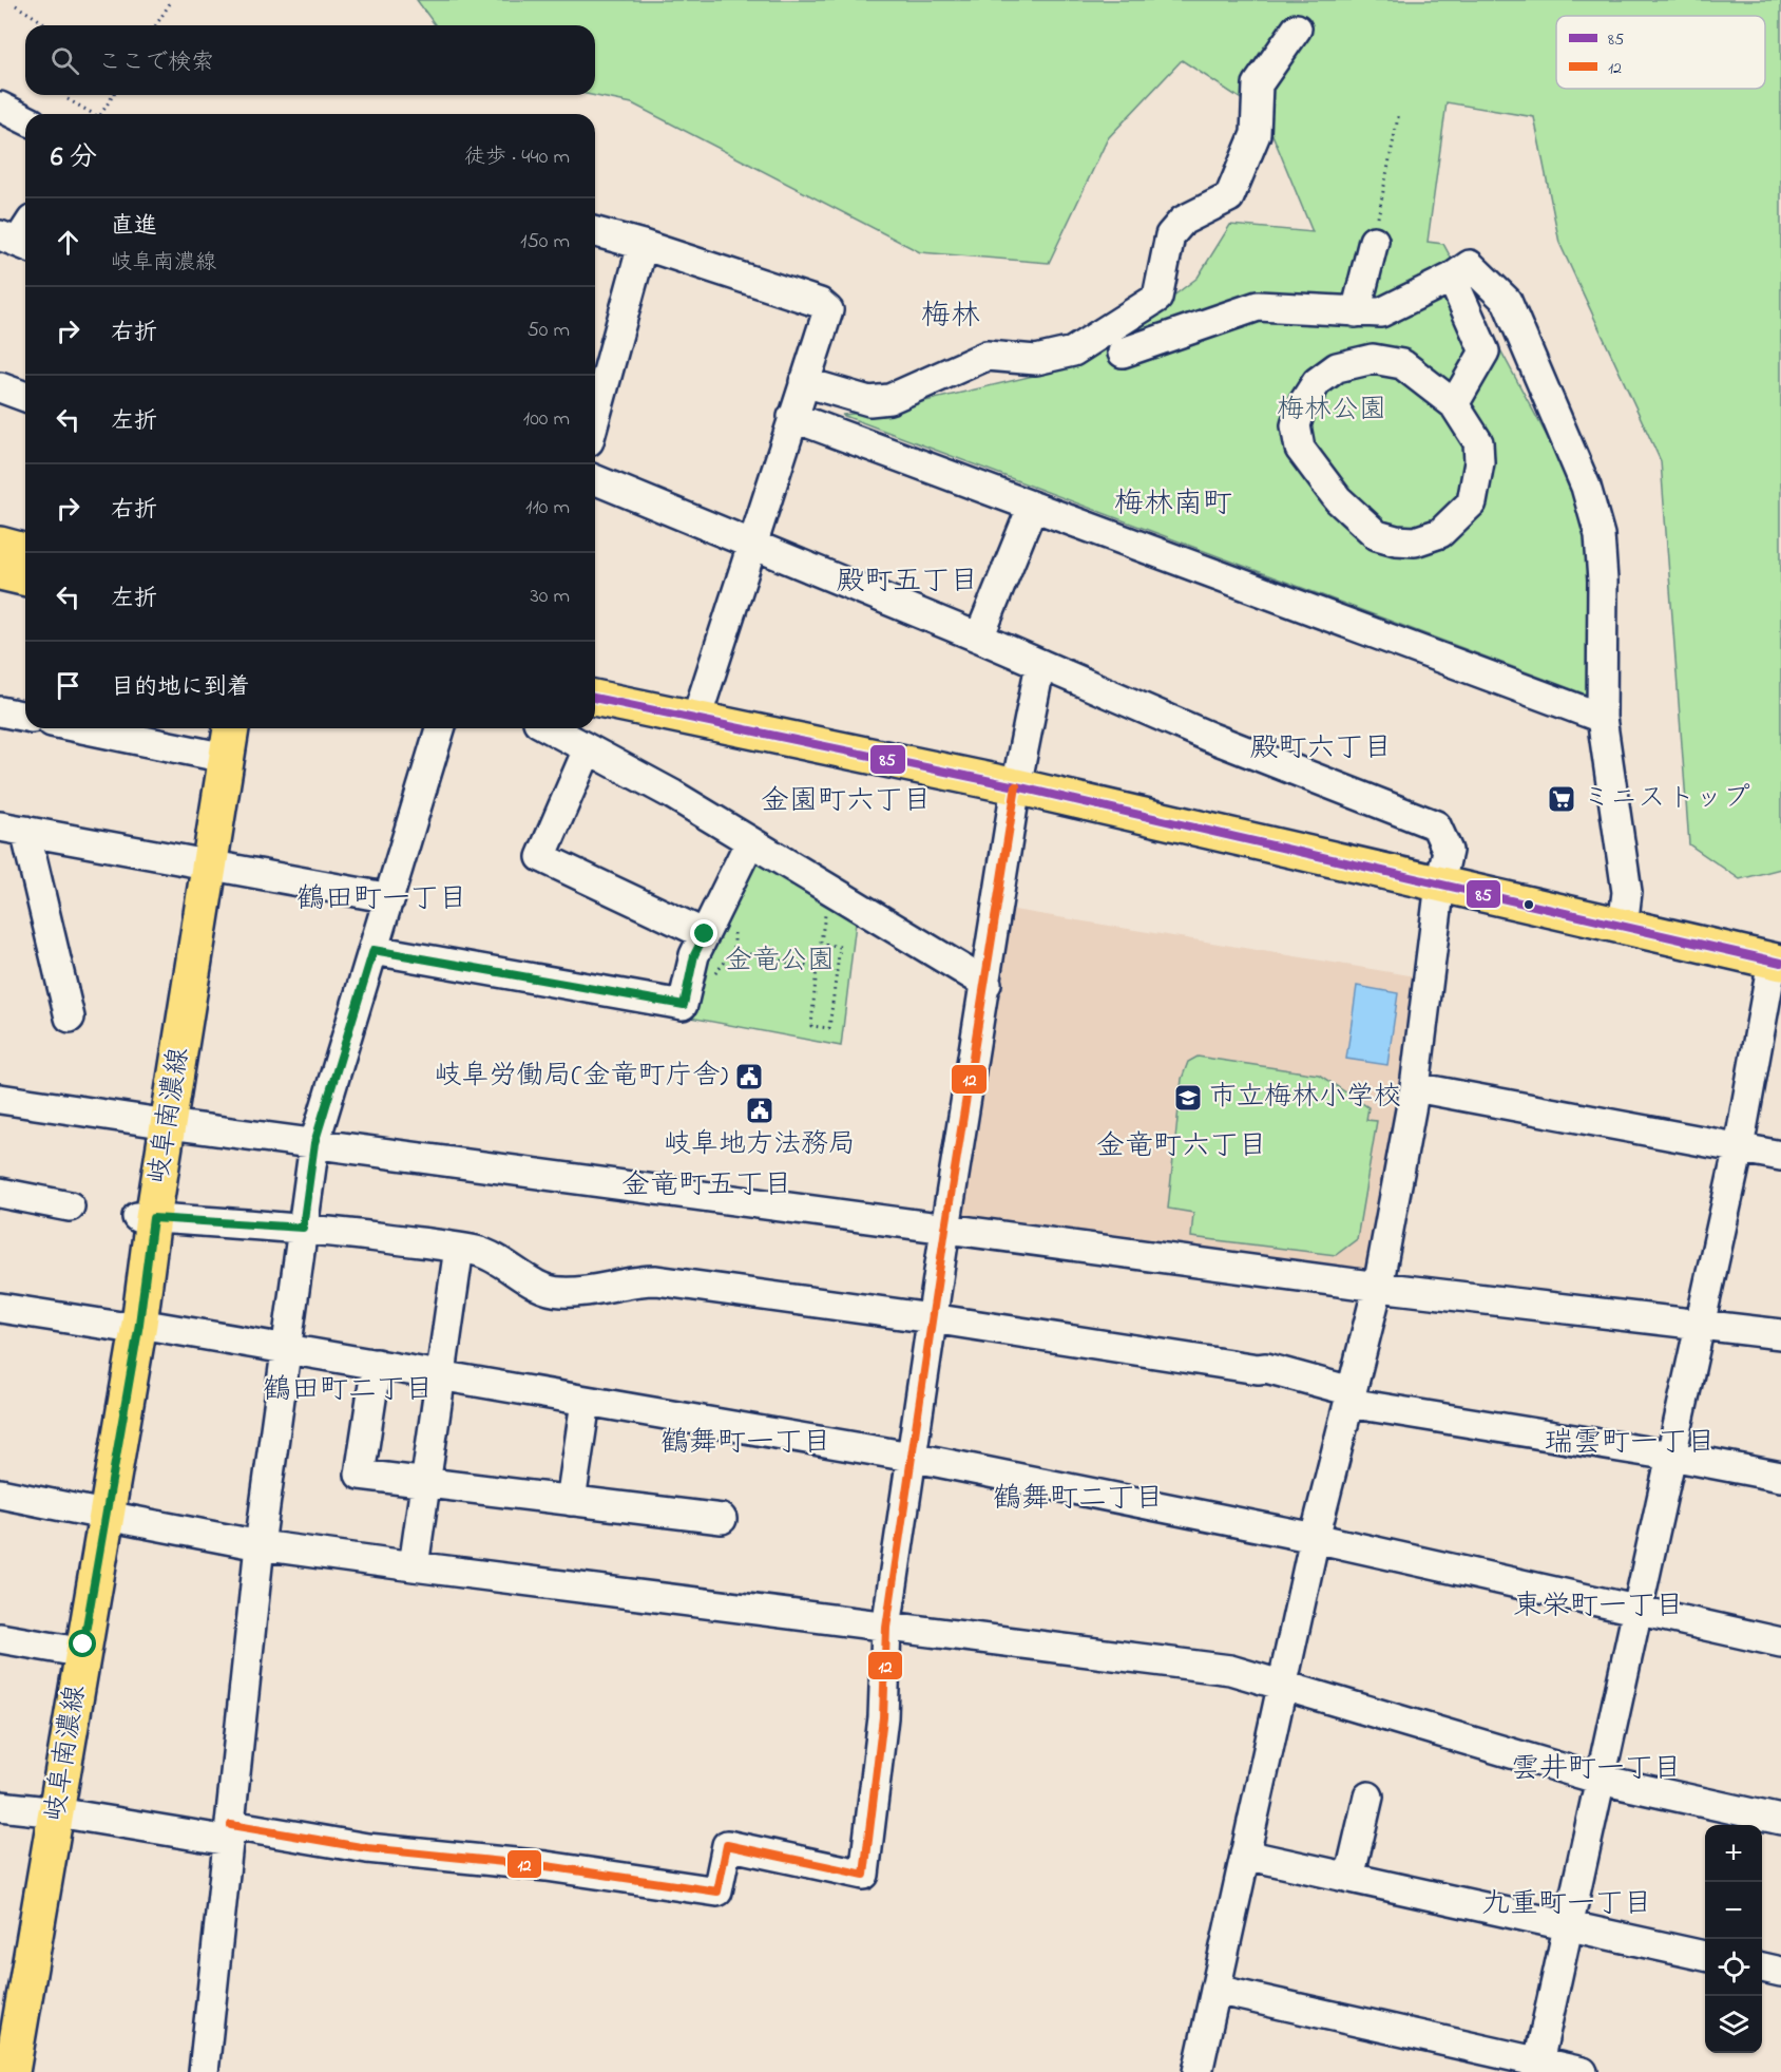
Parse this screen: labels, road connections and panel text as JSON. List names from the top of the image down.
{
  "streets": {
    "main road": ["岐阜南濃線"]
  },
  "districts": [
    "梅林",
    "梅林南町",
    "殿町五丁目",
    "殿町六丁目",
    "金園町六丁目",
    "鶴田町一丁目",
    "金竜町六丁目",
    "金竜町五丁目",
    "鶴田町二丁目",
    "鶴舞町一丁目",
    "瑞雲町一丁目",
    "鶴舞町二丁目",
    "東栄町一丁目",
    "雲井町一丁目",
    "九重町一丁目"
  ],
  "parks": ["梅林公園", "金竜公園"],
  "places": {
    "supermarket": ["ミニストップ"],
    "public building": ["岐阜労働局(金竜町庁舎)", "岐阜地方法務局"],
    "school or university": ["市立梅林小学校"]
  },
  "lines": ["transit line 85", "transit line 12"],
  "legend": ["85", "12"],
  "page": {
    "search": "ここで検索",
    "heading": ["6 分", "徒歩 · 440 m"],
    "list": [
      ["直進", "岐阜南濃線", "150 m"],
      ["右折", "50 m"],
      ["左折", "100 m"],
      ["右折", "110 m"],
      ["左折", "30 m"],
      "目的地に到着"
    ],
    "map_buttons": ["+", "−"]
  }
}
